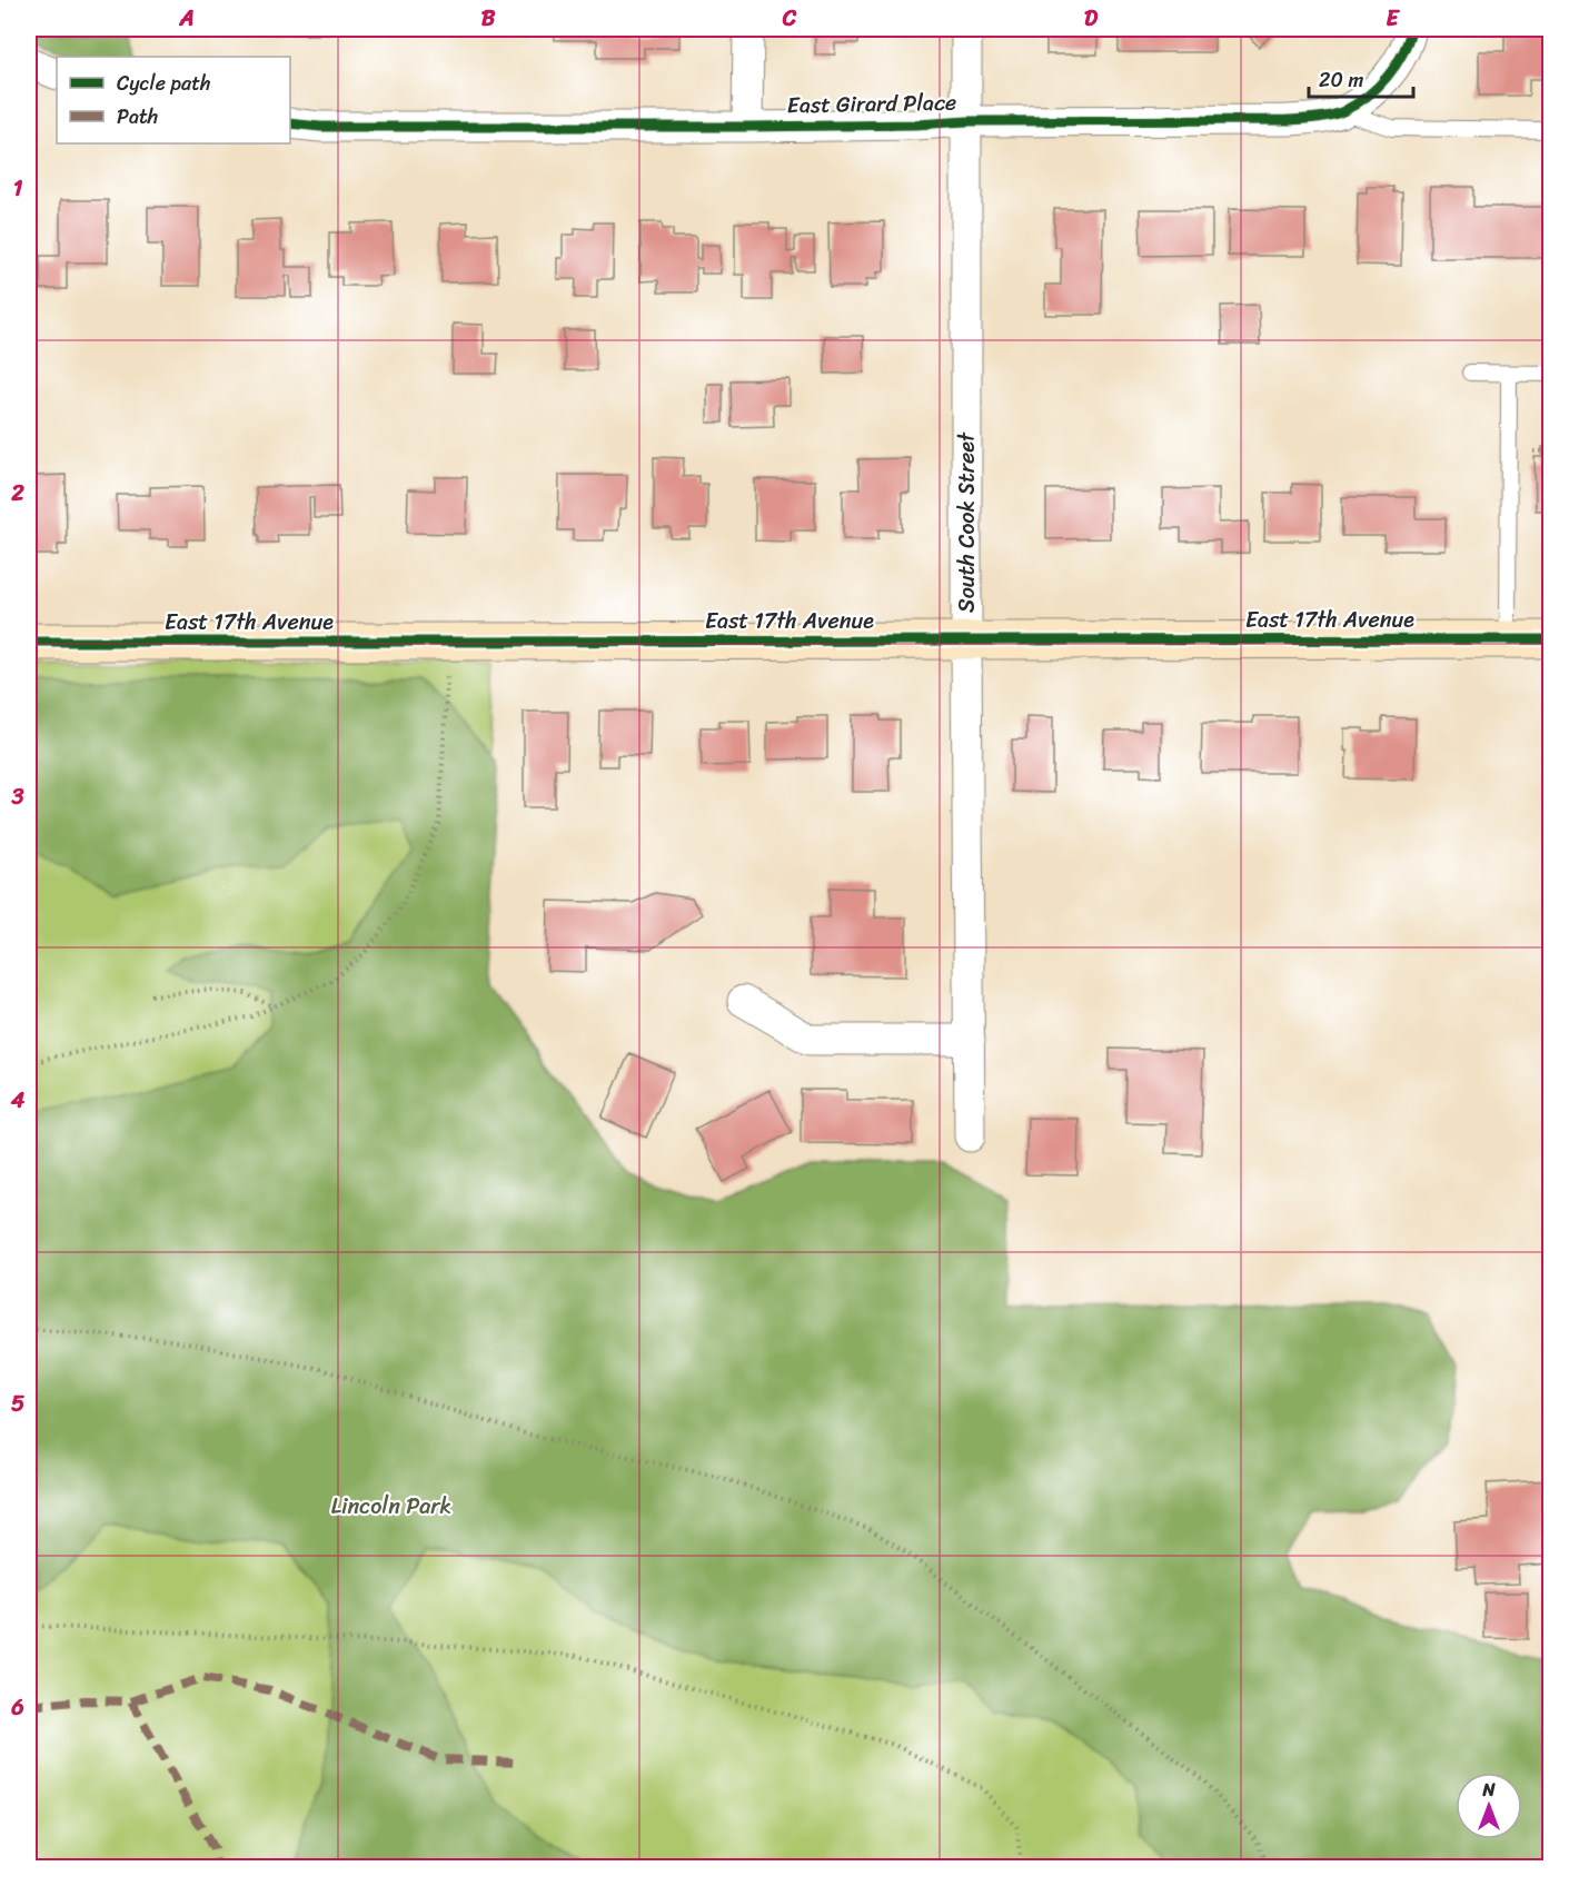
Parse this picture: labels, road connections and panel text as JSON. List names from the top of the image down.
{
  "streets": {
    "street": ["East Girard Place", "South Cook Street", "East 17th Avenue"]
  },
  "crossings": [
    ["East Girard Place", "South Cook Street"],
    ["South Cook Street", "East 17th Avenue"]
  ],
  "parks": ["Lincoln Park"],
  "legend": ["Cycle path", "Path"],
  "scale_bar": "20 m",
  "north": "top",
  "grid": {
    "columns": [
      "A",
      "B",
      "C",
      "D",
      "E"
    ],
    "rows": [
      "1",
      "2",
      "3",
      "4",
      "5",
      "6"
    ]
  }
}
